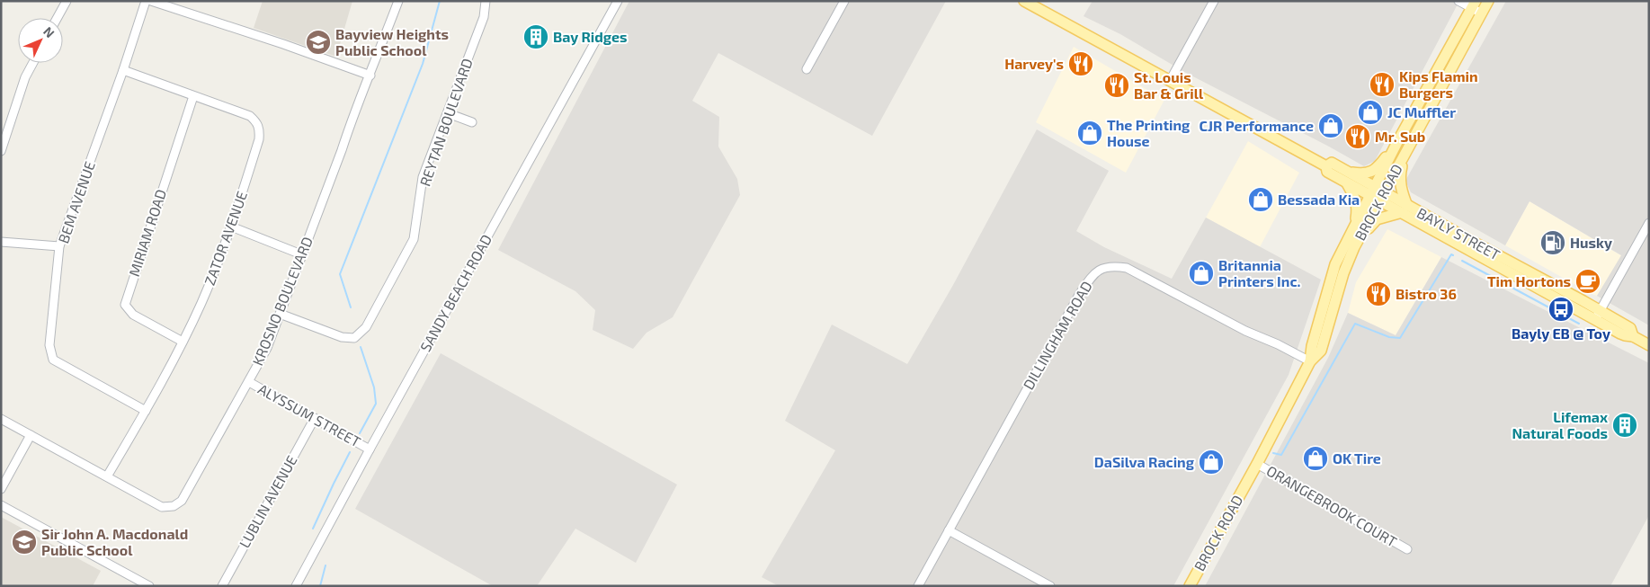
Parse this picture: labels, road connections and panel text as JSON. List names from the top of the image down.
{
  "streets": {
    "main road": ["BROCK ROAD", "BAYLY STREET"],
    "street": [
      "REYTAN BOULEVARD",
      "BEM AVENUE",
      "MIRIAM ROAD",
      "ZATOR AVENUE",
      "SANDY BEACH ROAD",
      "KROSNO BOULEVARD",
      "DILLINGHAM ROAD",
      "ALYSSUM STREET",
      "LUBLIN AVENUE",
      "ORANGEBROOK COURT"
    ]
  },
  "crossings": [
    ["REYTAN BOULEVARD", "KROSNO BOULEVARD"],
    ["BEM AVENUE", "ZATOR AVENUE"],
    ["BROCK ROAD", "BAYLY STREET"],
    ["BROCK ROAD", "DILLINGHAM ROAD"],
    ["BROCK ROAD", "ORANGEBROOK COURT"],
    ["MIRIAM ROAD", "ZATOR AVENUE"],
    ["ZATOR AVENUE", "KROSNO BOULEVARD"],
    ["SANDY BEACH ROAD", "ALYSSUM STREET"],
    ["KROSNO BOULEVARD", "ALYSSUM STREET"],
    ["ALYSSUM STREET", "LUBLIN AVENUE"]
  ],
  "places": {
    "building": ["Bay Ridges", "Lifemax Natural Foods"],
    "school or university": ["Bayview Heights Public School", "Sir John A. Macdonald Public School"],
    "restaurant": [
      "Harvey's",
      "Kips Flamin Burgers",
      "St. Louis Bar & Grill",
      "Mr. Sub",
      "Bistro 36"
    ],
    "shop": [
      "JC Muffler",
      "CJR Performance",
      "The Printing House",
      "Bessada Kia",
      "Britannia Printers Inc.",
      "OK Tire",
      "DaSilva Racing"
    ],
    "fuel station": ["Husky"],
    "cafe": ["Tim Hortons"],
    "bus stop": ["Bayly EB @ Toy"]
  },
  "north": "top right"
}
